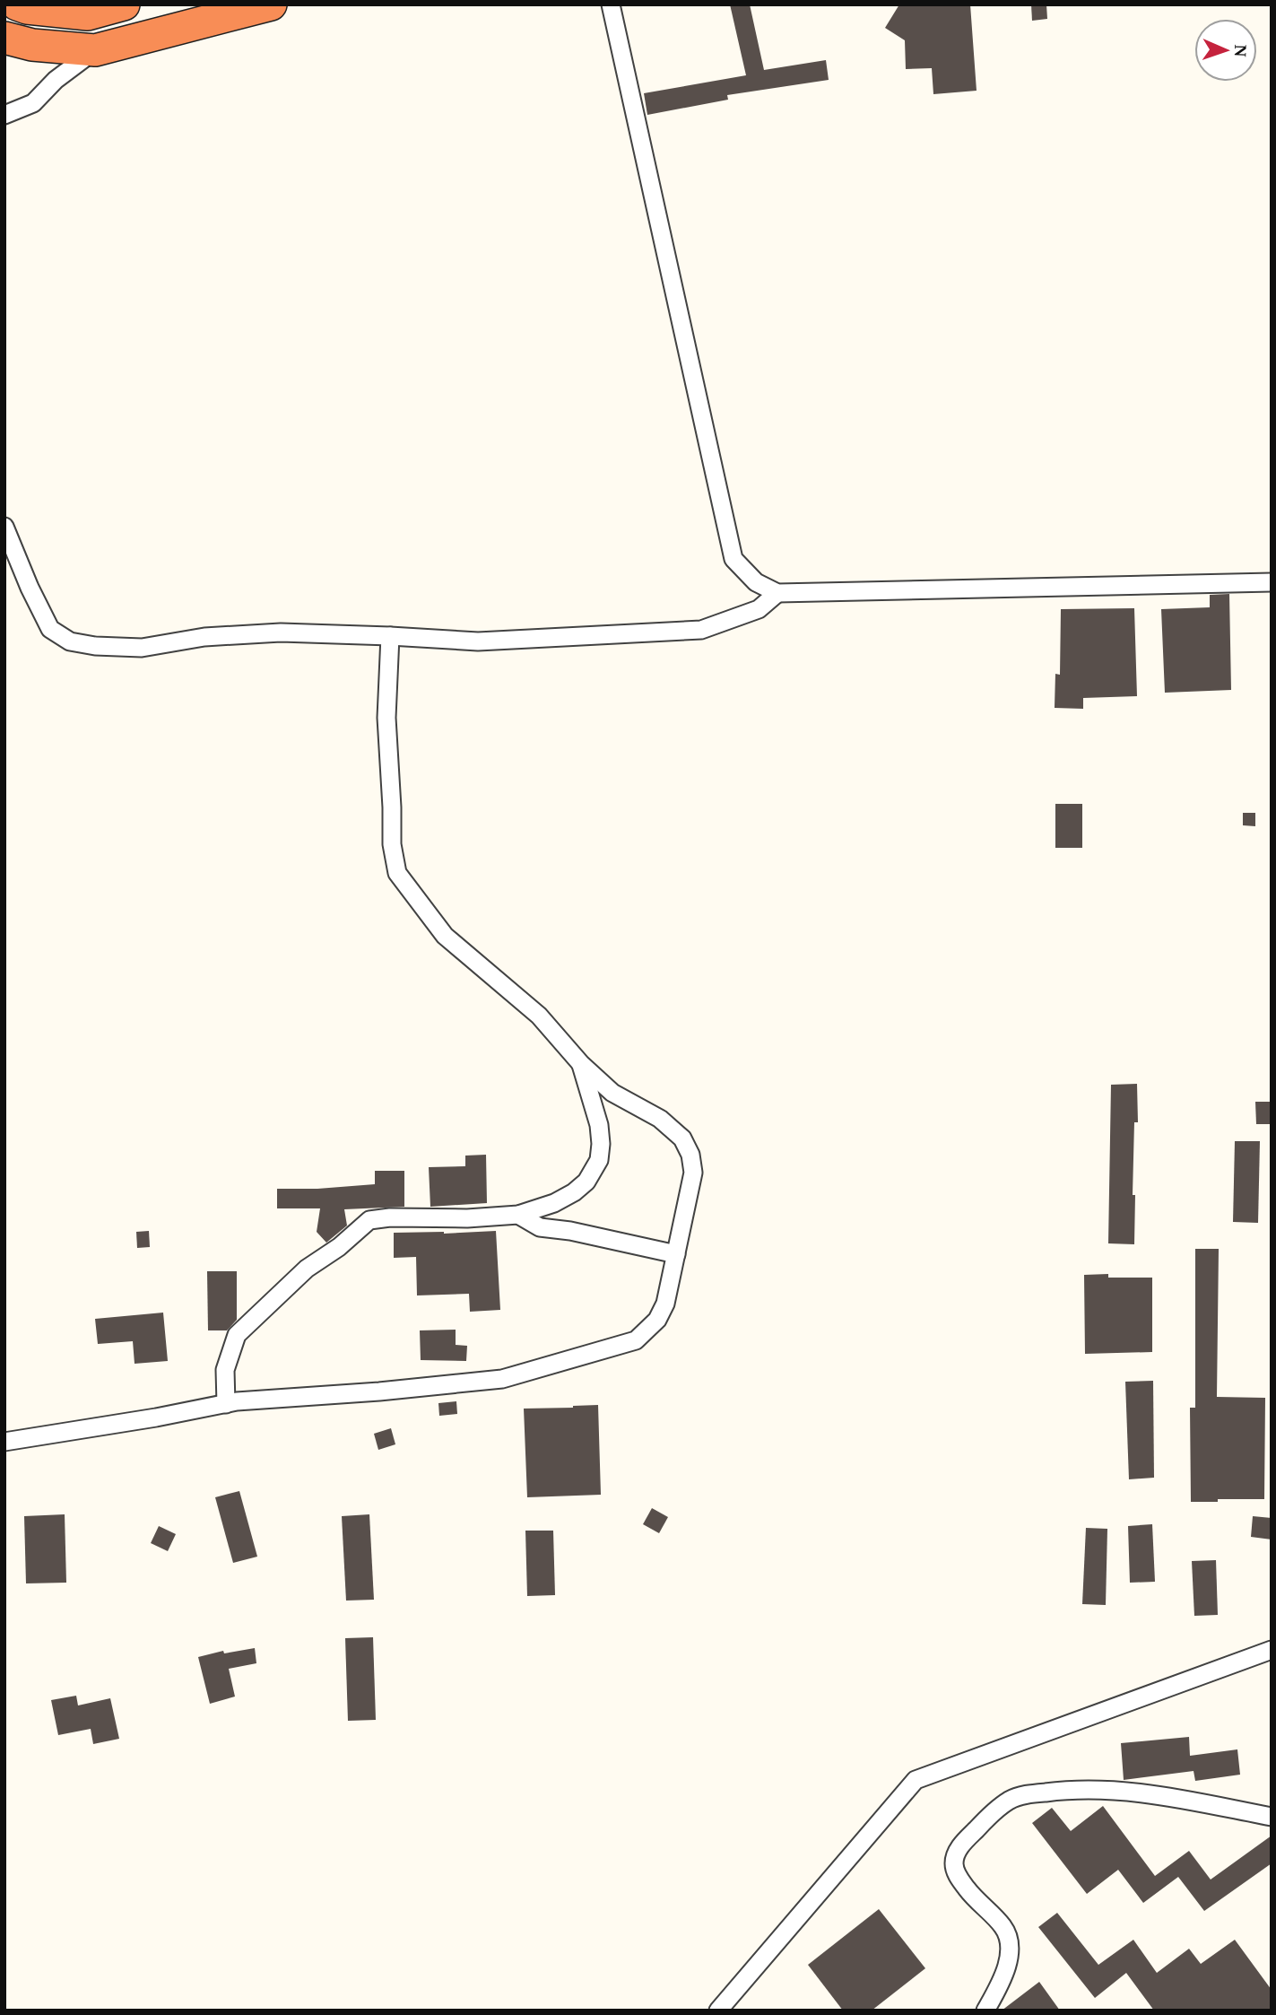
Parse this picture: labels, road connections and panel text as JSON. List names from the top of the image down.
{
  "north": "right"
}
